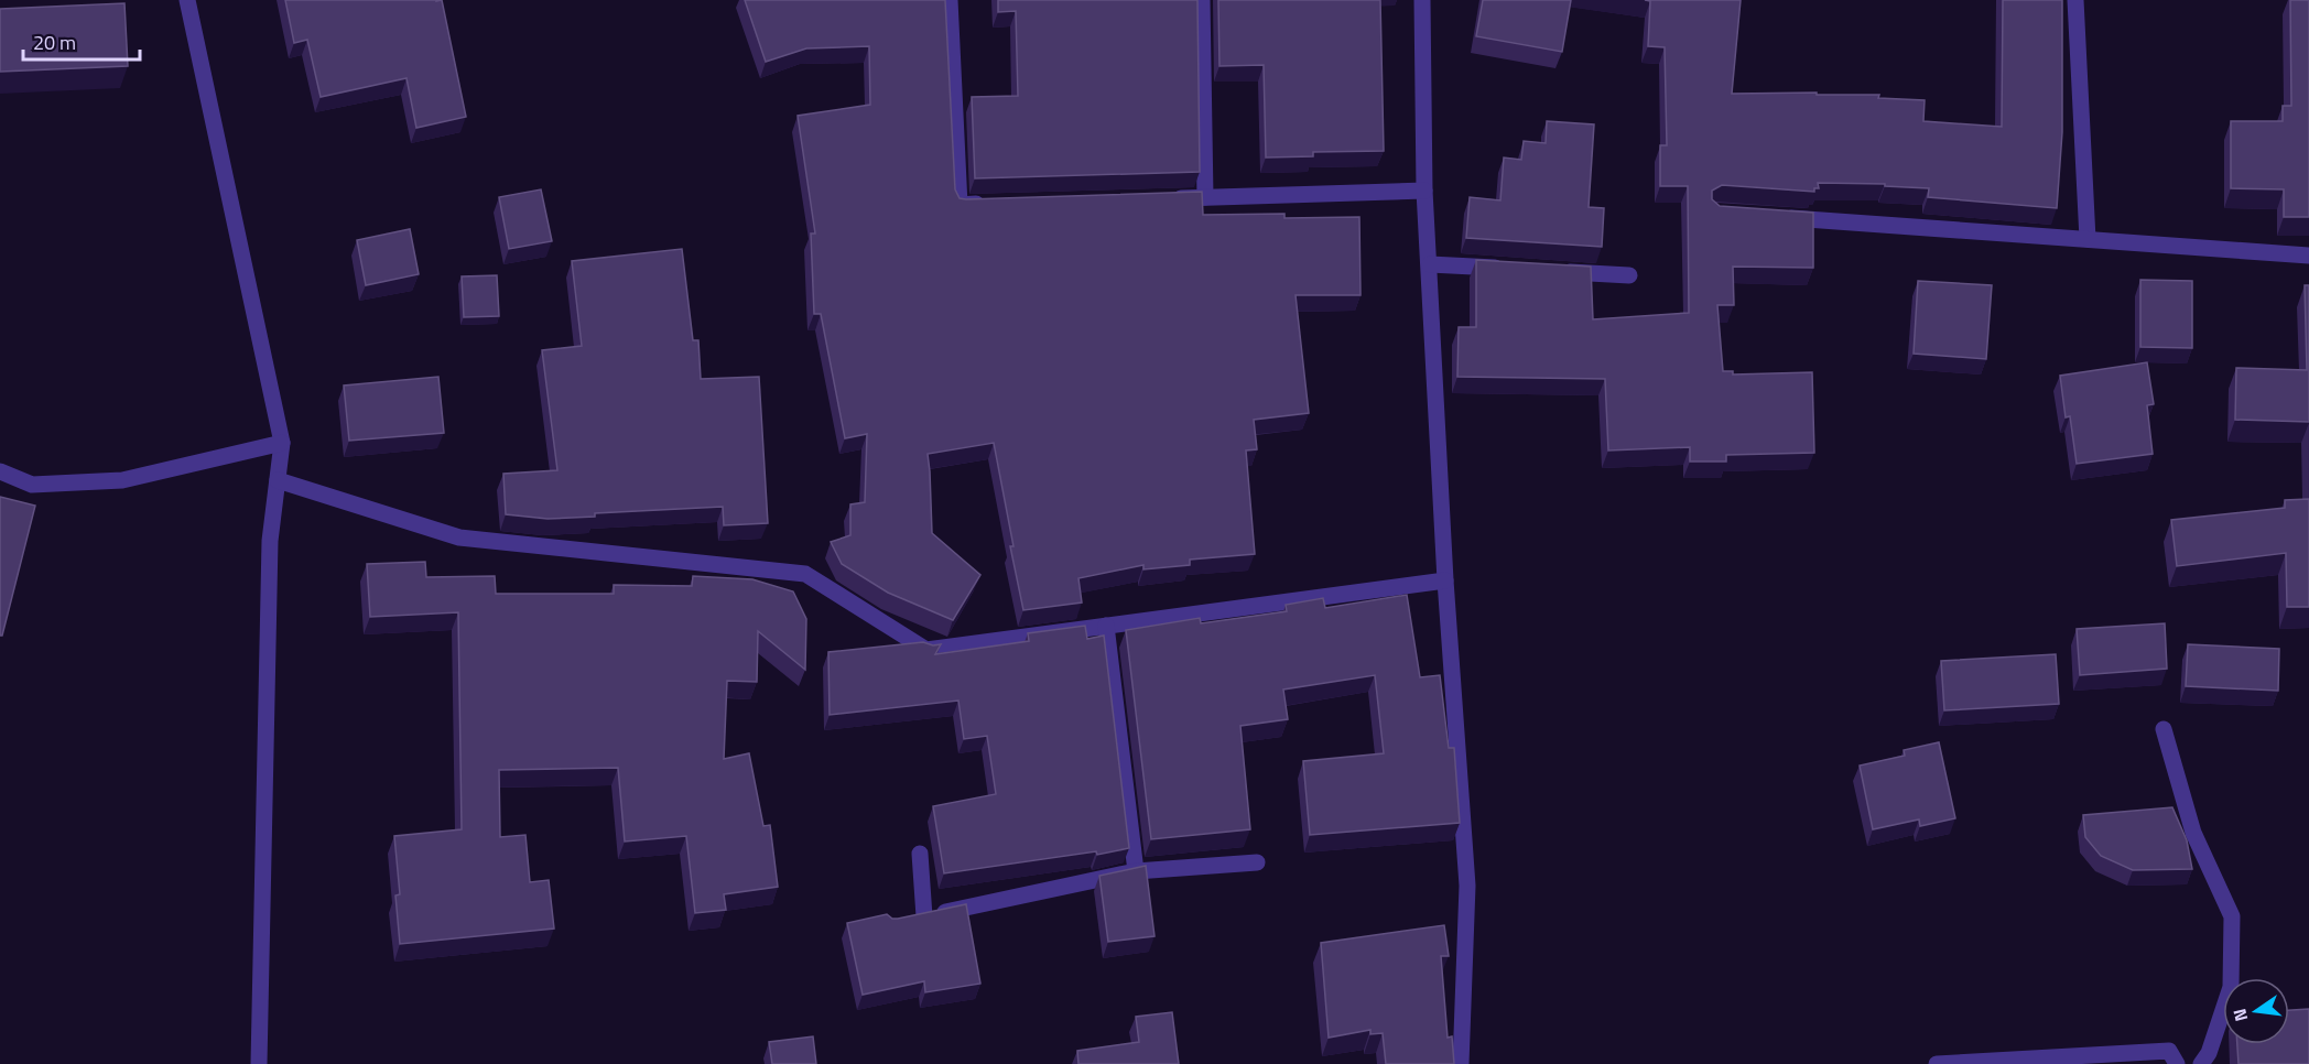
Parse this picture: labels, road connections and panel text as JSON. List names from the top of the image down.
{
  "scale_bar": "20 m",
  "north": "left"
}
